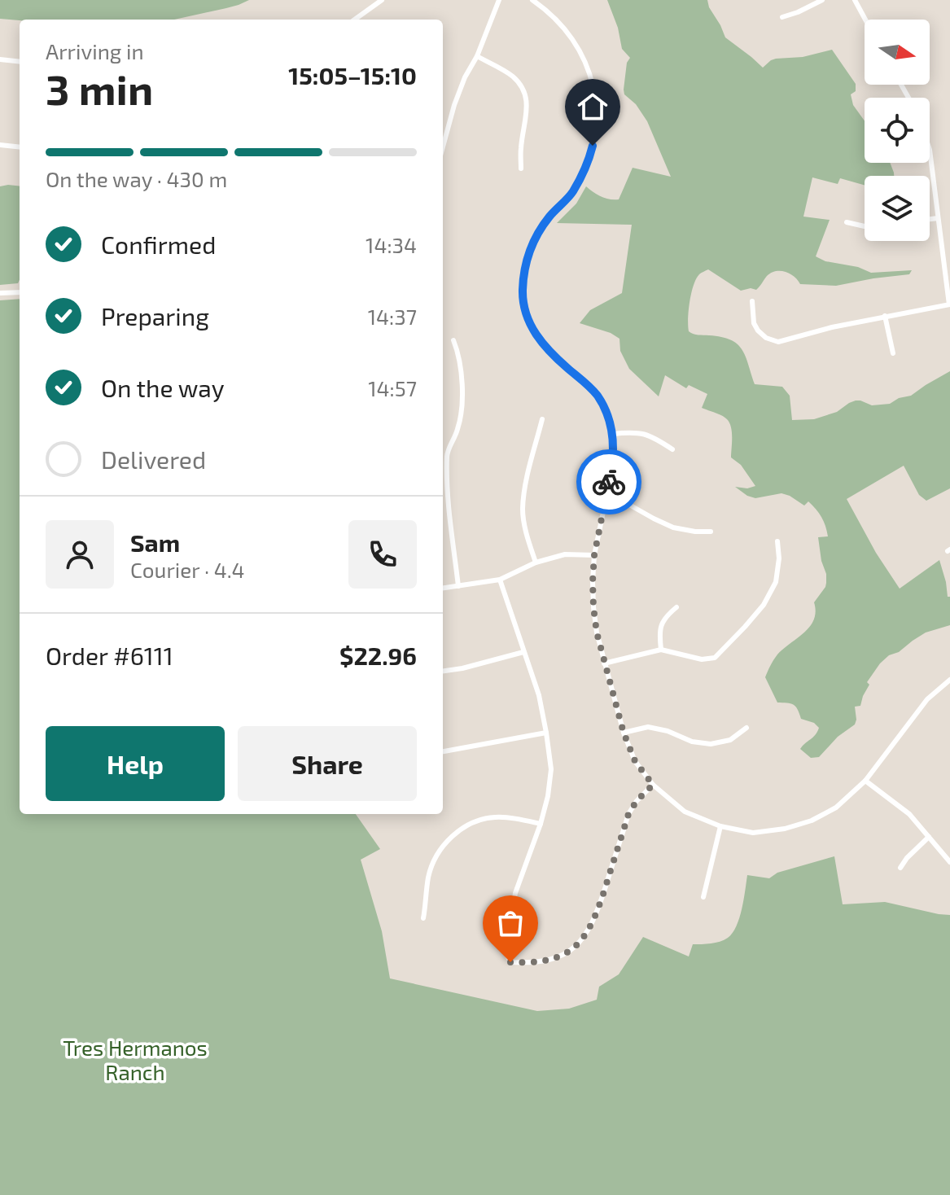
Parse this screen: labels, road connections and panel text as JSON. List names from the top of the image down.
{
  "parks": ["Tres Hermanos Ranch"],
  "north": "right",
  "page": {
    "heading": ["3 min", "Arriving in", "15:05–15:10"],
    "panel": [
      "Sam",
      "Courier · 4.4",
      "Order #6111",
      "$22.96"
    ],
    "bar": "On the way · 430 m",
    "list": [
      ["Confirmed", "14:34"],
      ["Preparing", "14:37"],
      ["On the way", "14:57"],
      "Delivered"
    ],
    "buttons": ["Help", "Share"]
  }
}
